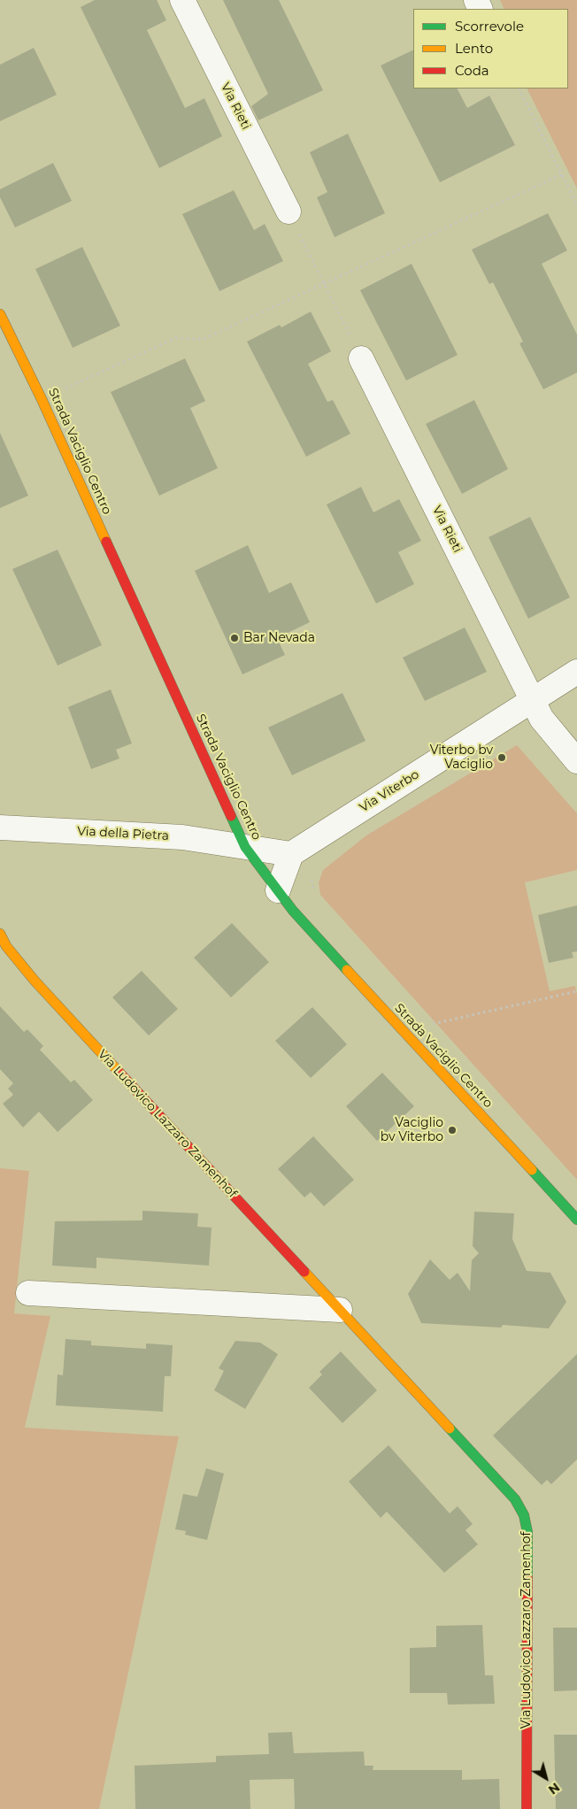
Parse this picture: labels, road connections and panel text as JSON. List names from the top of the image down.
{
  "streets": {
    "street": [
      "Via Rieti",
      "Strada Vaciglio Centro",
      "Via Viterbo",
      "Via della Pietra",
      "Via Ludovico Lazzaro Zamenhof"
    ]
  },
  "crossings": [
    ["Via Rieti", "Via Viterbo"],
    ["Strada Vaciglio Centro", "Via della Pietra"]
  ],
  "places": ["Bar Nevada", "Viterbo bv Vaciglio", "Vaciglio bv Viterbo"],
  "legend": ["Scorrevole", "Lento", "Coda"],
  "north": "bottom right"
}
